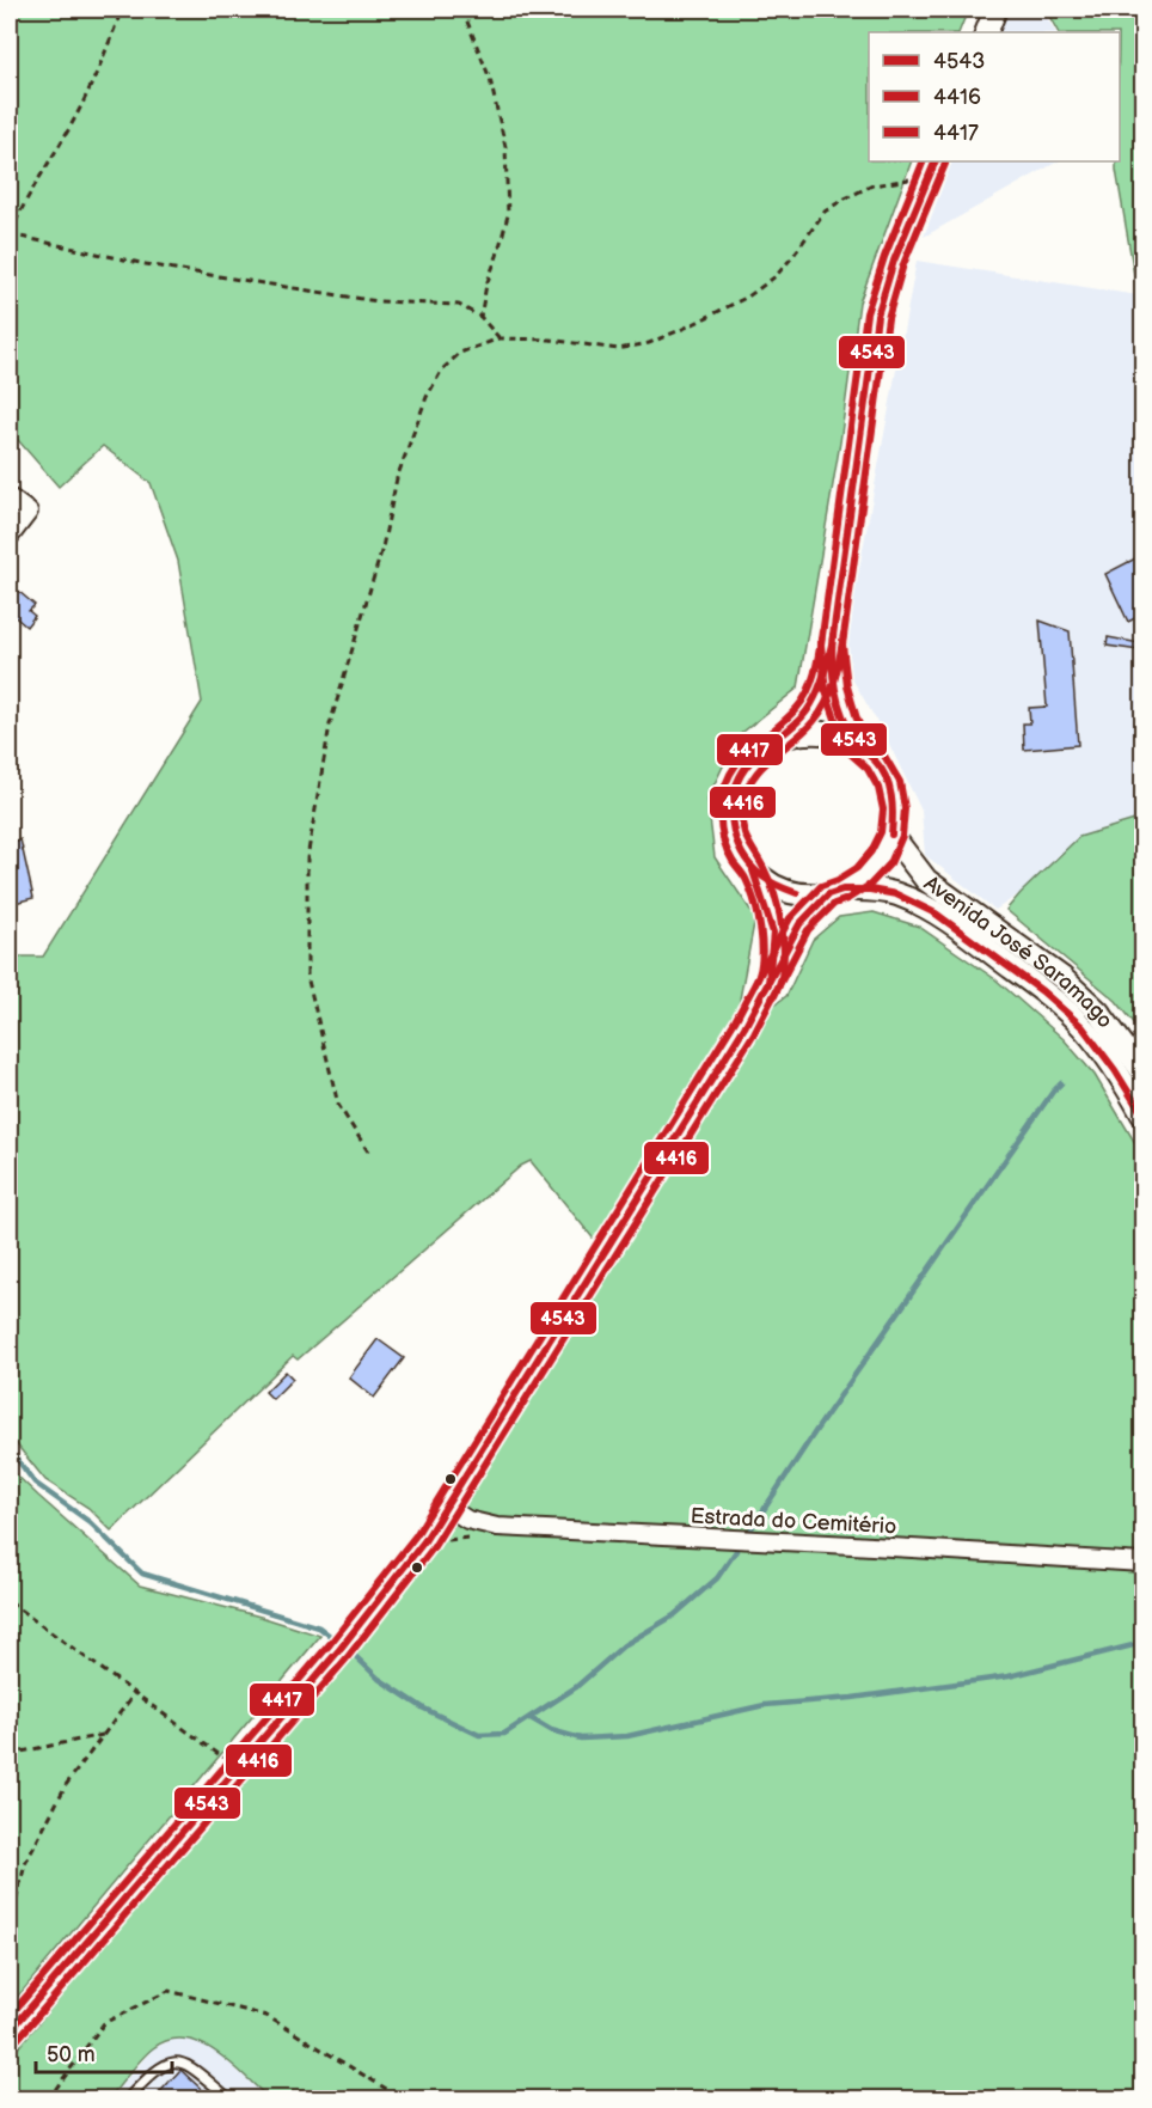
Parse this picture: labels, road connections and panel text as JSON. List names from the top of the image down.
{
  "streets": {
    "main road": ["Avenida José Saramago"],
    "street": ["Estrada do Cemitério"]
  },
  "lines": ["transit line 4543", "transit line 4417", "transit line 4416"],
  "legend": ["4543", "4416", "4417"],
  "scale_bar": "50 m"
}
